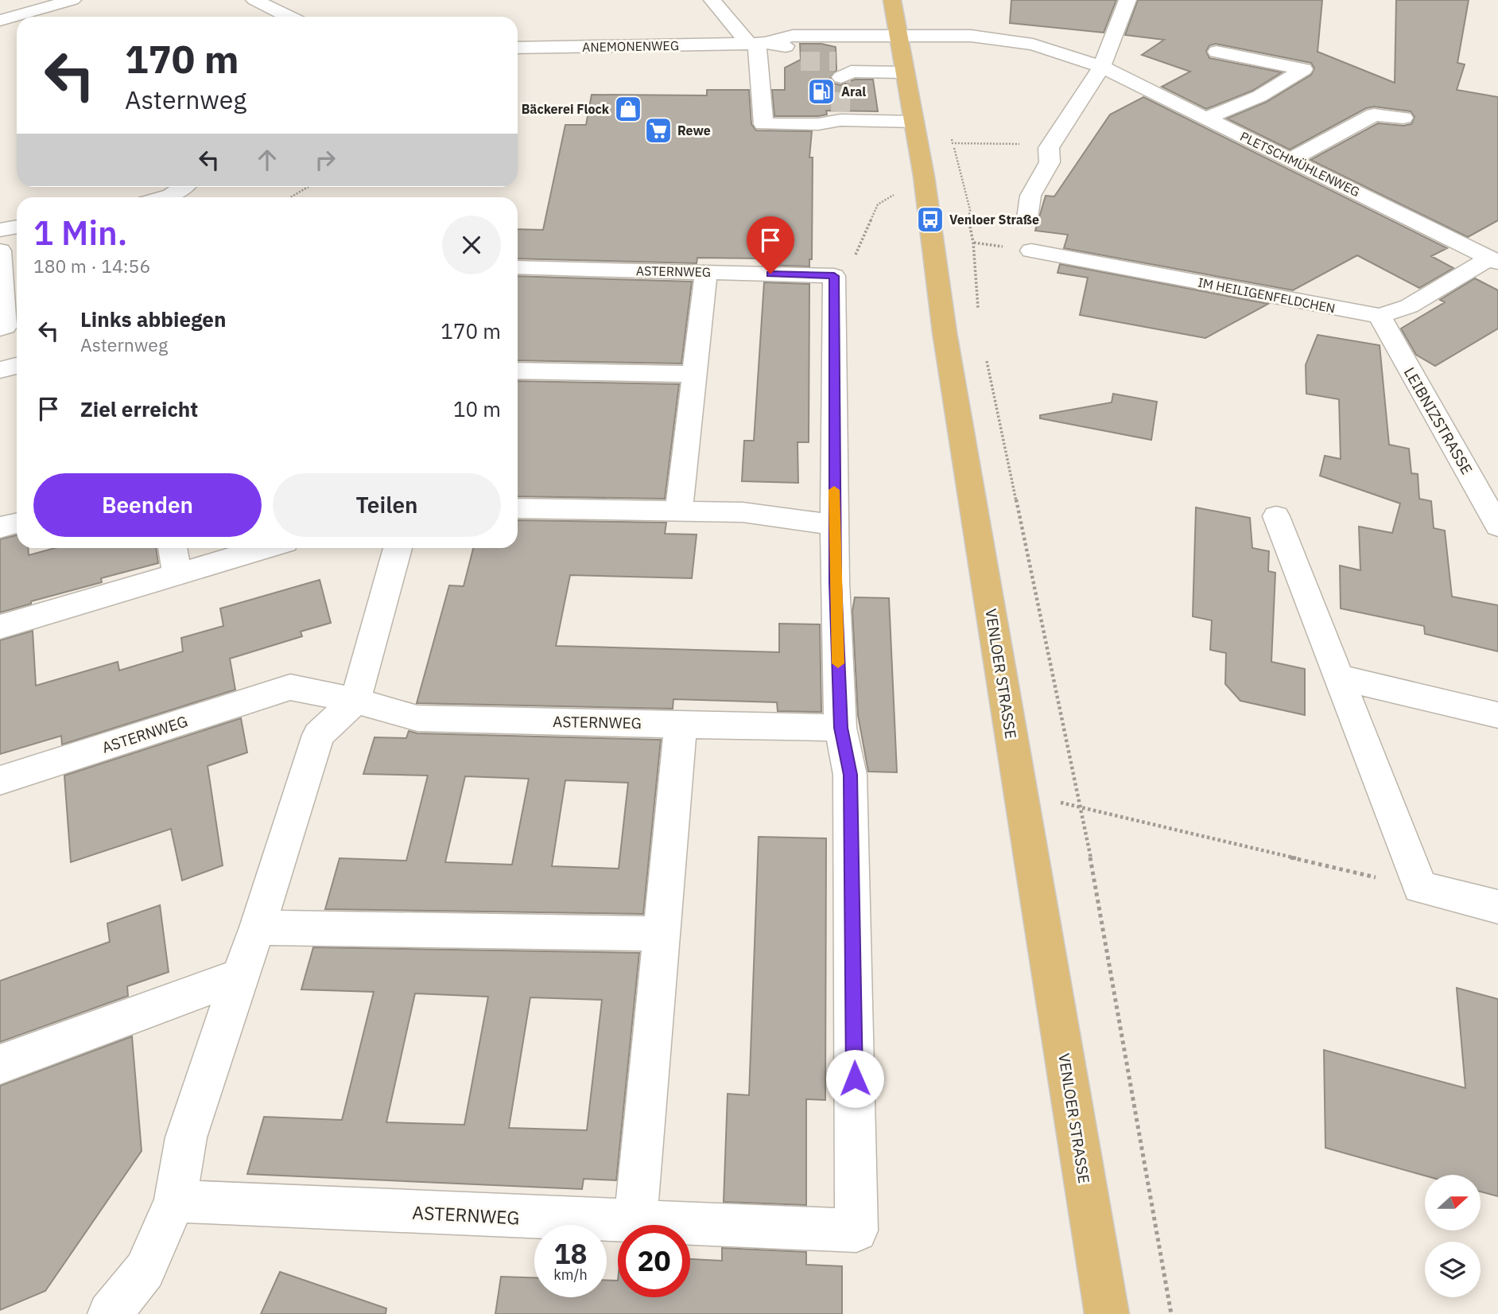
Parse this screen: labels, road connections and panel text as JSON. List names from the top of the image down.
{
  "streets": {
    "main road": ["VENLOER STRASSE"],
    "street": [
      "ANEMONENWEG",
      "PLETSCHMÜHLENWEG",
      "ASTERNWEG",
      "IM HEILIGENFELDCHEN",
      "LEIBNIZSTRASSE"
    ]
  },
  "crossings": [
    ["ANEMONENWEG", "PLETSCHMÜHLENWEG"],
    ["ANEMONENWEG", "VENLOER STRASSE"],
    ["PLETSCHMÜHLENWEG", "IM HEILIGENFELDCHEN"],
    ["PLETSCHMÜHLENWEG", "VENLOER STRASSE"],
    ["IM HEILIGENFELDCHEN", "LEIBNIZSTRASSE"]
  ],
  "places": {
    "fuel station": ["Aral"],
    "shop": ["Bäckerei Flock"],
    "supermarket": ["Rewe"],
    "bus stop": ["Venloer Straße"]
  },
  "north": "right",
  "page": {
    "turn": ["170 m", "Asternweg"],
    "heading": ["1 Min.", "180 m · 14:56"],
    "list": [
      {
        "name": "Links abbiegen",
        "note": "Asternweg",
        "value": "170 m"
      },
      {
        "name": "Ziel erreicht",
        "value": "10 m"
      }
    ],
    "buttons": ["Beenden", "Teilen"],
    "speed": "18 km/h",
    "limit": "20"
  }
}
